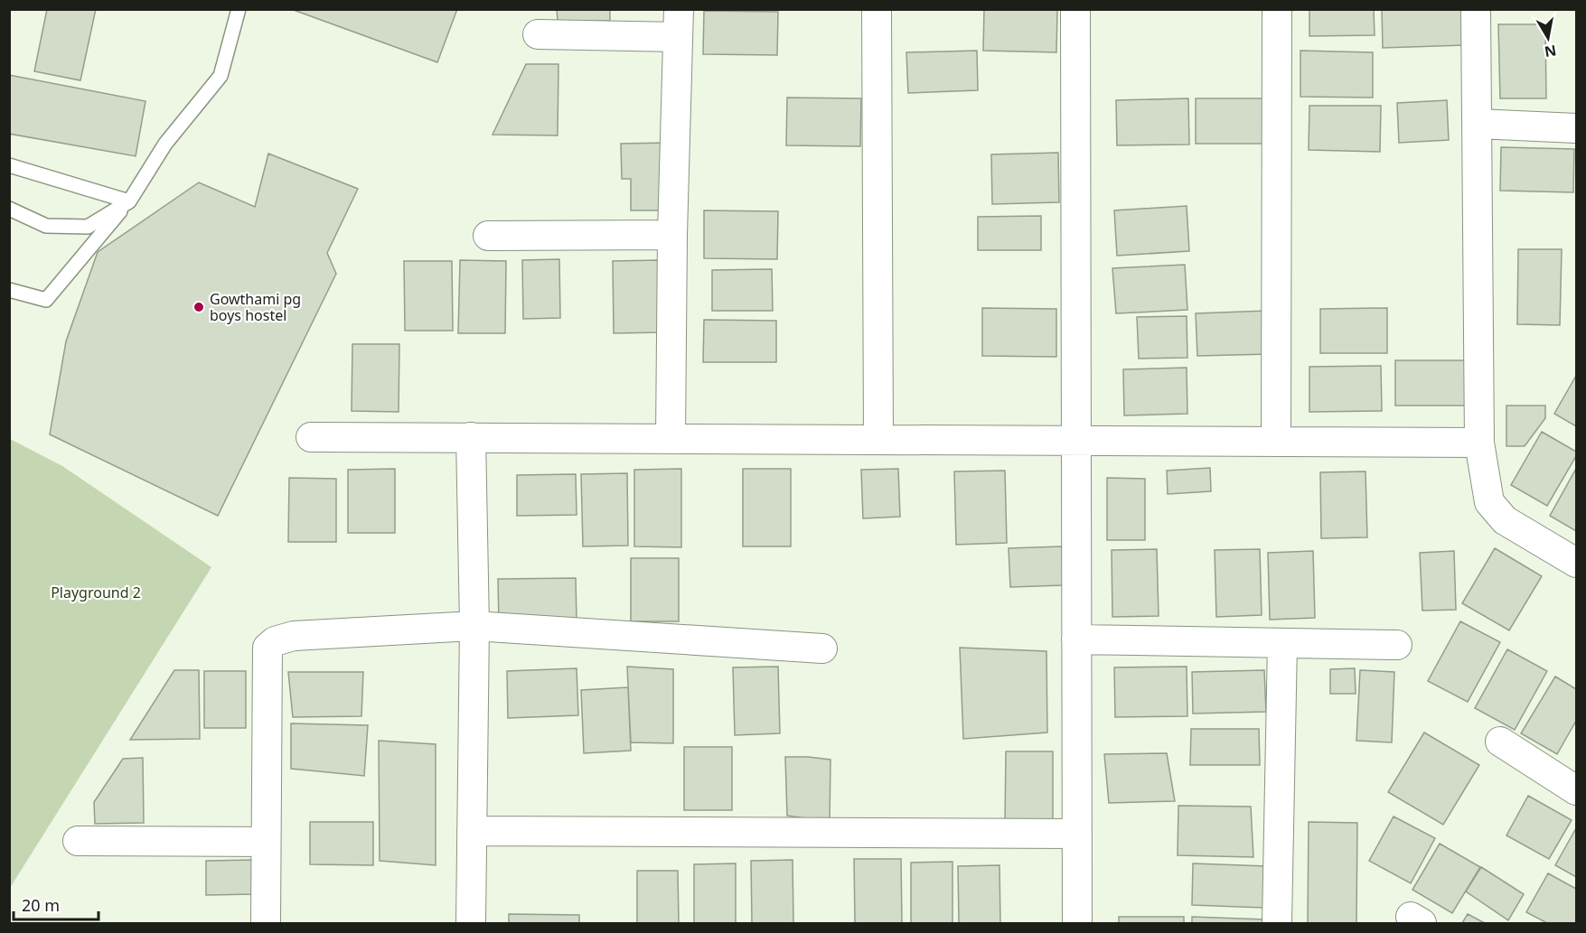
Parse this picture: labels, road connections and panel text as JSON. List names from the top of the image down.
{
  "parks": ["Playground 2"],
  "places": ["Gowthami pg boys hostel"],
  "scale_bar": "20 m",
  "north": "bottom"
}
